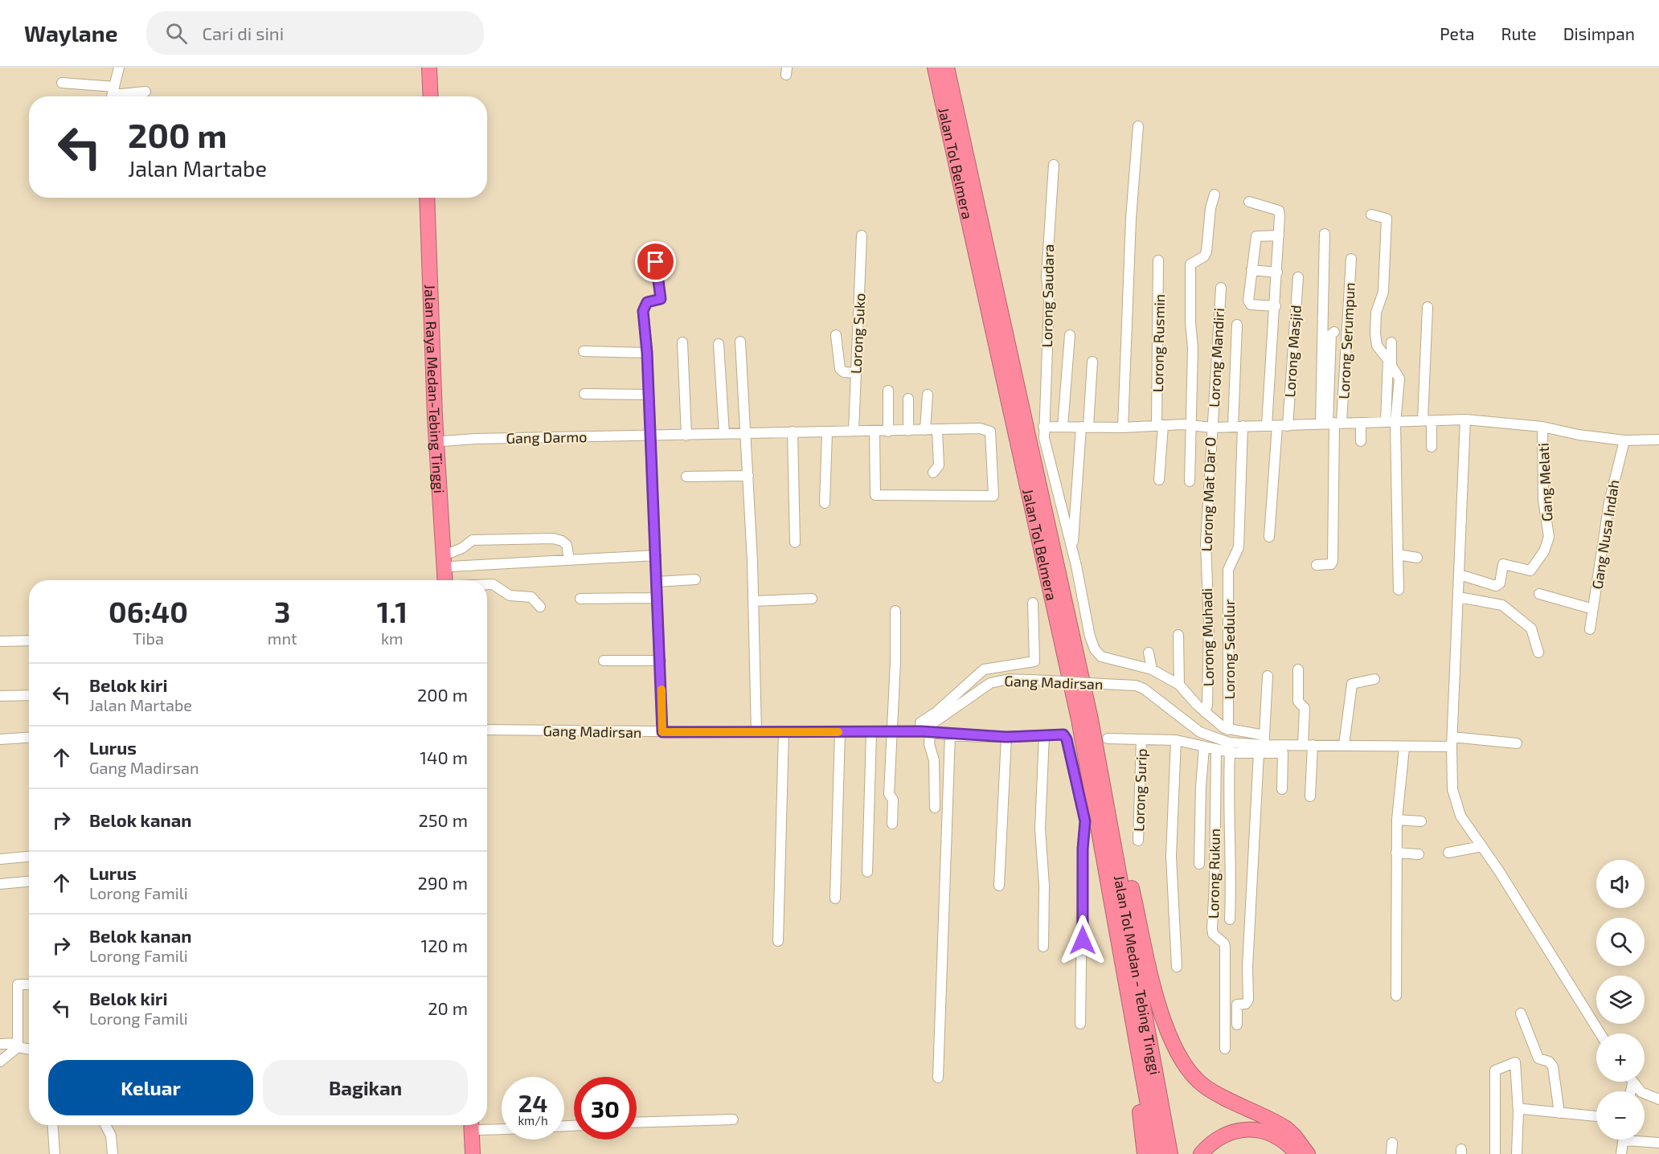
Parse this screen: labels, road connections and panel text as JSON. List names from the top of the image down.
{
  "streets": {
    "highway": ["Jalan Tol Belmera", "Jalan Raya Medan-Tebing Tinggi", "Jalan Tol Medan - Tebing Tinggi"],
    "street": [
      "Lorong Saudara",
      "Lorong Suko",
      "Lorong Serumpun",
      "Lorong Rusmin",
      "Lorong Masjid",
      "Lorong Mandiri",
      "Gang Darmo",
      "Gang Melati",
      "Lorong Mat Dar O",
      "Gang Nusa Indah",
      "Lorong Muhadi",
      "Lorong Sedulur",
      "Gang Madirsan",
      "Lorong Surip",
      "Lorong Rukun"
    ]
  },
  "crossings": [
    ["Jalan Tol Belmera", "Jalan Tol Medan - Tebing Tinggi"],
    ["Lorong Suko", "Gang Darmo"],
    ["Lorong Mandiri", "Lorong Mat Dar O"],
    ["Jalan Raya Medan-Tebing Tinggi", "Gang Darmo"],
    ["Lorong Mat Dar O", "Lorong Muhadi"]
  ],
  "page": {
    "header": "Waylane",
    "search": "Cari di sini",
    "nav": ["Peta", "Rute", "Disimpan"],
    "turn": ["200 m", "Jalan Martabe"],
    "eta": [
      "06:40",
      "Tiba",
      "3",
      "mnt",
      "1.1",
      "km"
    ],
    "list": [
      {
        "name": "Belok kiri",
        "note": "Jalan Martabe",
        "value": "200 m"
      },
      {
        "name": "Lurus",
        "note": "Gang Madirsan",
        "value": "140 m"
      },
      {
        "name": "Belok kanan",
        "value": "250 m"
      },
      {
        "name": "Lurus",
        "note": "Lorong Famili",
        "value": "290 m"
      },
      {
        "name": "Belok kanan",
        "note": "Lorong Famili",
        "value": "120 m"
      },
      {
        "name": "Belok kiri",
        "note": "Lorong Famili",
        "value": "20 m"
      }
    ],
    "map_buttons": ["+", "−"],
    "buttons": ["Keluar", "Bagikan"],
    "speed": "24 km/h",
    "limit": "30"
  }
}
